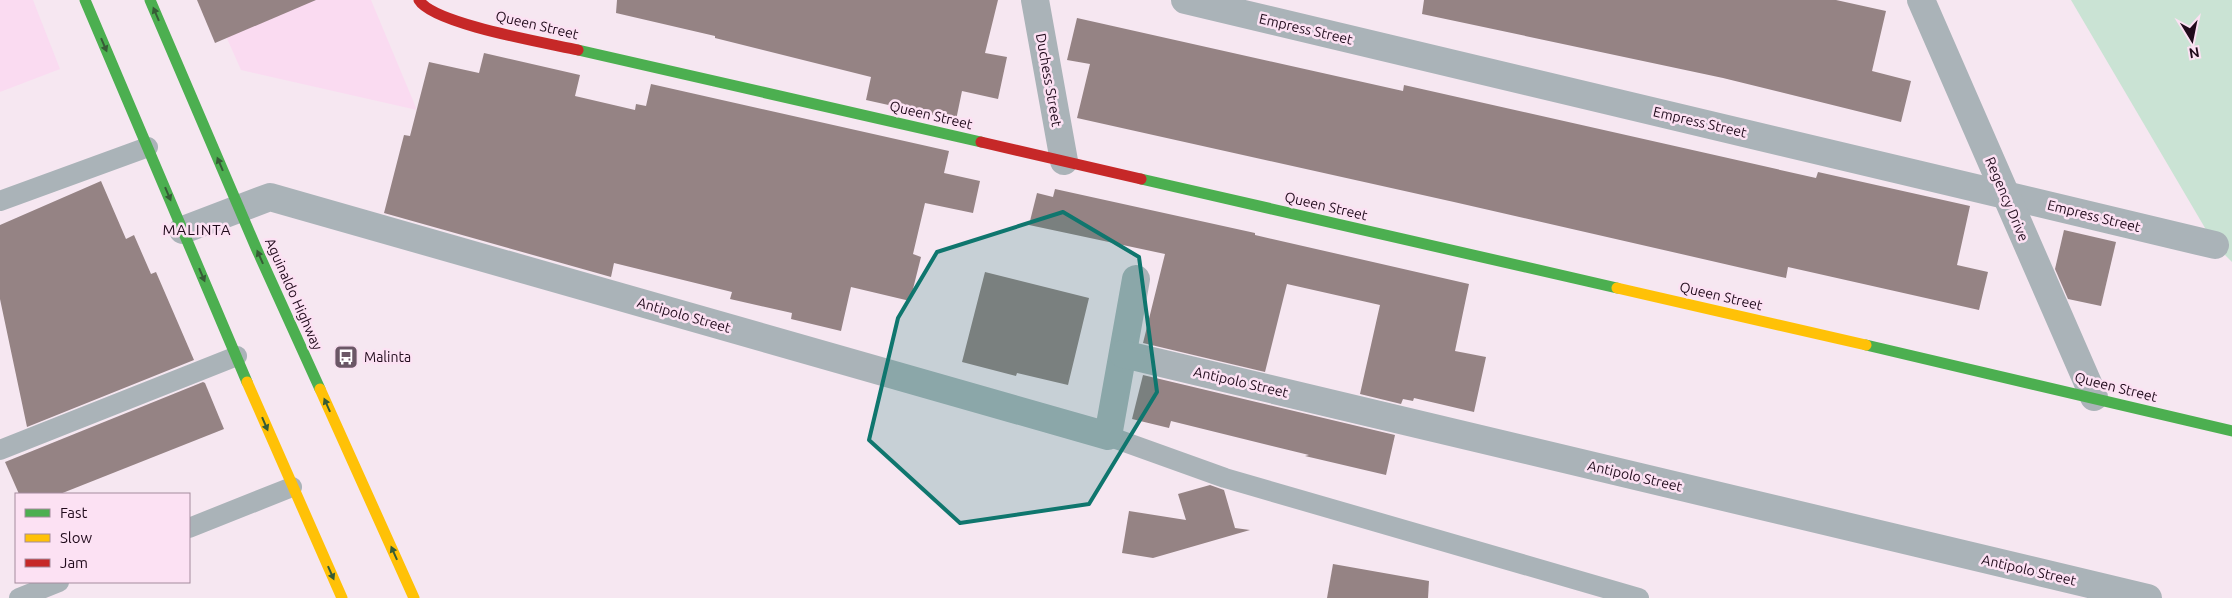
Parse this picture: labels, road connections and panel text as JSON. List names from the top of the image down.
{
  "streets": {
    "street": [
      "Queen Street",
      "Empress Street",
      "Duchess Street",
      "Regency Drive",
      "Aguinaldo Highway",
      "Antipolo Street"
    ]
  },
  "crossings": [
    ["Queen Street", "Duchess Street"],
    ["Queen Street", "Regency Drive"],
    ["Empress Street", "Regency Drive"],
    ["Aguinaldo Highway", "Antipolo Street"]
  ],
  "districts": ["MALINTA"],
  "places": {
    "bus stop": ["Malinta"]
  },
  "legend": ["Fast", "Slow", "Jam"],
  "north": "bottom"
}
